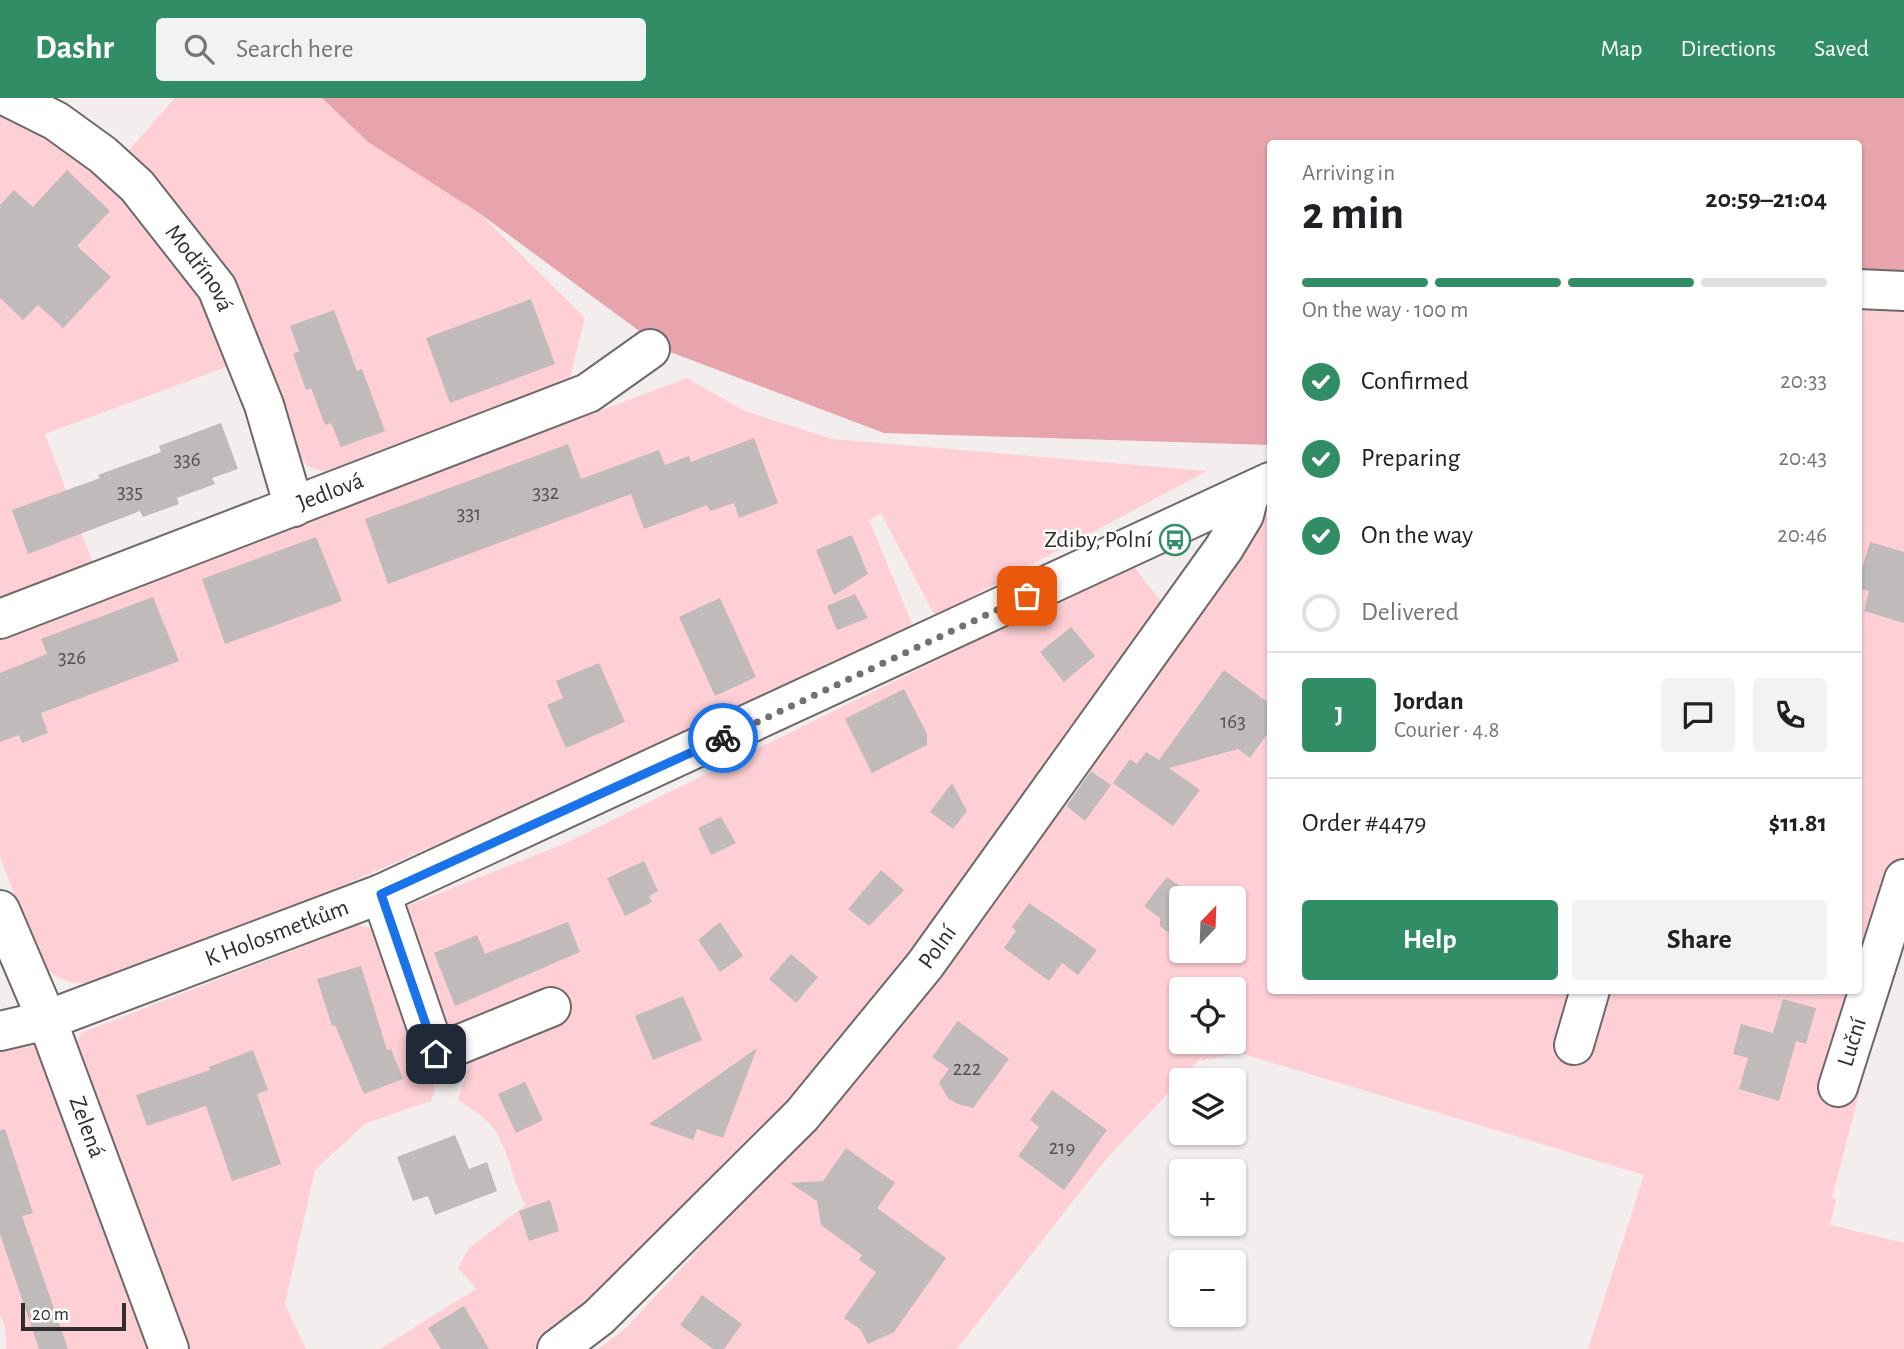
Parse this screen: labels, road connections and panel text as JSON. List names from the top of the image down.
{
  "streets": {
    "street": [
      "Modřínová",
      "Jedlová",
      "K Holosmetkům",
      "Polní",
      "Luční",
      "Zelená"
    ]
  },
  "crossings": [
    ["Modřínová", "Jedlová"],
    ["K Holosmetkům", "Polní"],
    ["K Holosmetkům", "Zelená"]
  ],
  "places": {
    "bus stop": ["Zdiby, Polní"]
  },
  "house_numbers": [
    "336",
    "335",
    "332",
    "331",
    "326",
    "163",
    "222",
    "219"
  ],
  "scale_bar": "20 m",
  "north": "top right",
  "page": {
    "header": "Dashr",
    "search": "Search here",
    "nav": ["Map", "Directions", "Saved"],
    "heading": ["2 min", "Arriving in", "20:59–21:04"],
    "panel": [
      "Jordan",
      "Courier · 4.8",
      "Order #4479",
      "$11.81"
    ],
    "bar": "On the way · 100 m",
    "list": [
      ["Confirmed", "20:33"],
      ["Preparing", "20:43"],
      ["On the way", "20:46"],
      "Delivered"
    ],
    "round": "J",
    "map_buttons": ["+", "−"],
    "buttons": ["Help", "Share"],
    "scale": "20 m"
  }
}
